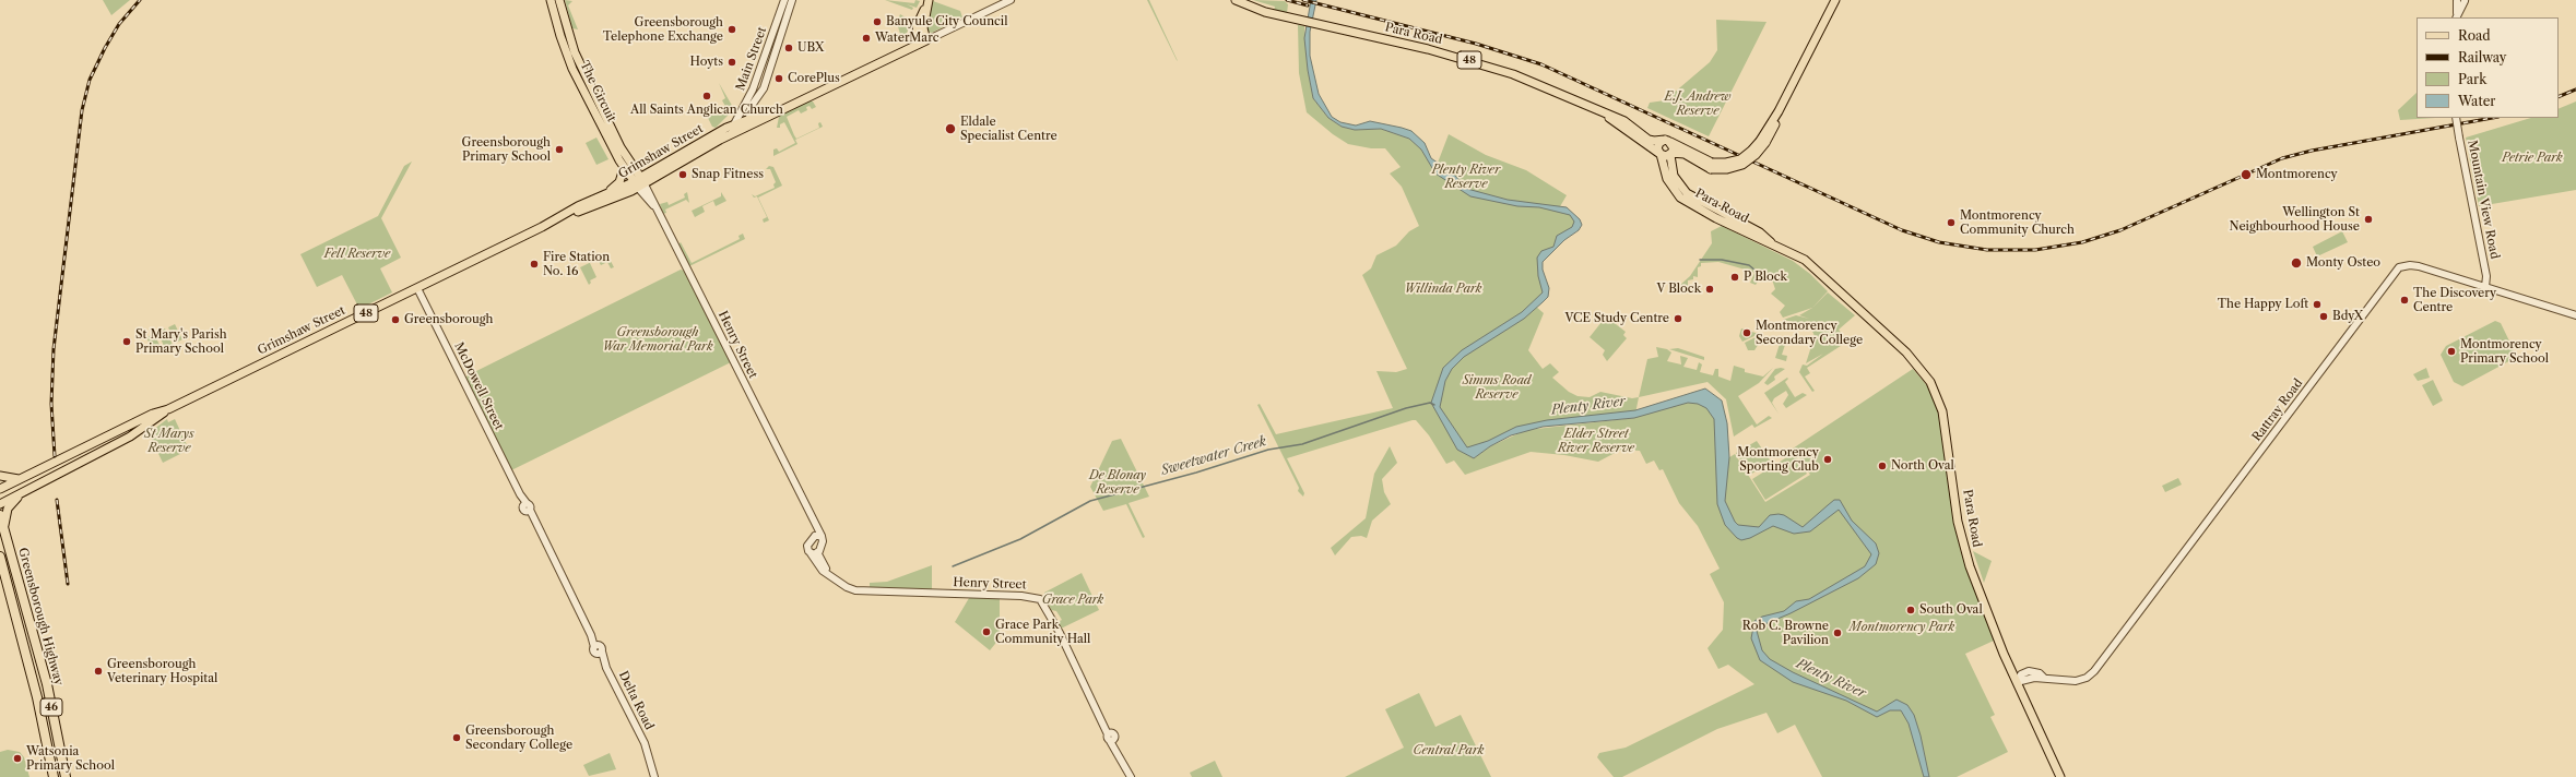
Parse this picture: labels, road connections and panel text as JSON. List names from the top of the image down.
{
  "streets": {
    "highway": ["Greensborough Highway", "46"],
    "main road": [
      "Para Road",
      "48",
      "The Circuit",
      "Grimshaw Street"
    ],
    "street": [
      "Main Street",
      "Mountain View Road",
      "Henry Street",
      "McDowell Street",
      "Rattray Road",
      "Delta Road"
    ]
  },
  "crossings": [
    ["Para Road", "48"],
    ["Para Road", "Rattray Road"],
    ["Main Street", "Grimshaw Street"],
    ["The Circuit", "Grimshaw Street"],
    ["The Circuit", "Henry Street"],
    ["Grimshaw Street", "Henry Street"],
    ["Grimshaw Street", "McDowell Street"],
    ["Mountain View Road", "Rattray Road"],
    ["McDowell Street", "Delta Road"]
  ],
  "water": ["Plenty River", "Sweetwater Creek"],
  "parks": [
    "E.J. Andrew Reserve",
    "Petrie Park",
    "Plenty River Reserve",
    "Fell Reserve",
    "Willinda Park",
    "Greensborough War Memorial Park",
    "Simms Road Reserve",
    "St Marys Reserve",
    "Elder Street River Reserve",
    "De Blonay Reserve",
    "Grace Park",
    "Montmorency Park",
    "Central Park"
  ],
  "places": [
    "Banyule City Council",
    "Greensborough Telephone Exchange",
    "WaterMarc",
    "UBX",
    "Hoyts",
    "CorePlus",
    "All Saints Anglican Church",
    "Eldale Specialist Centre",
    "Greensborough Primary School",
    "Snap Fitness",
    "Montmorency",
    "Wellington St Neighbourhood House",
    "Montmorency Community Church",
    "Monty Osteo",
    "Fire Station No. 16",
    "P Block",
    "V Block",
    "The Discovery Centre",
    "The Happy Loft",
    "BdyX",
    "VCE Study Centre",
    "Greensborough",
    "Montmorency Secondary College",
    "St Mary's Parish Primary School",
    "Montmorency Primary School",
    "Montmorency Sporting Club",
    "North Oval",
    "South Oval",
    "Grace Park Community Hall",
    "Rob C. Browne Pavilion",
    "Greensborough Veterinary Hospital",
    "Greensborough Secondary College",
    "Watsonia Primary School"
  ],
  "legend": [
    "Road",
    "Railway",
    "Park",
    "Water"
  ]
}
